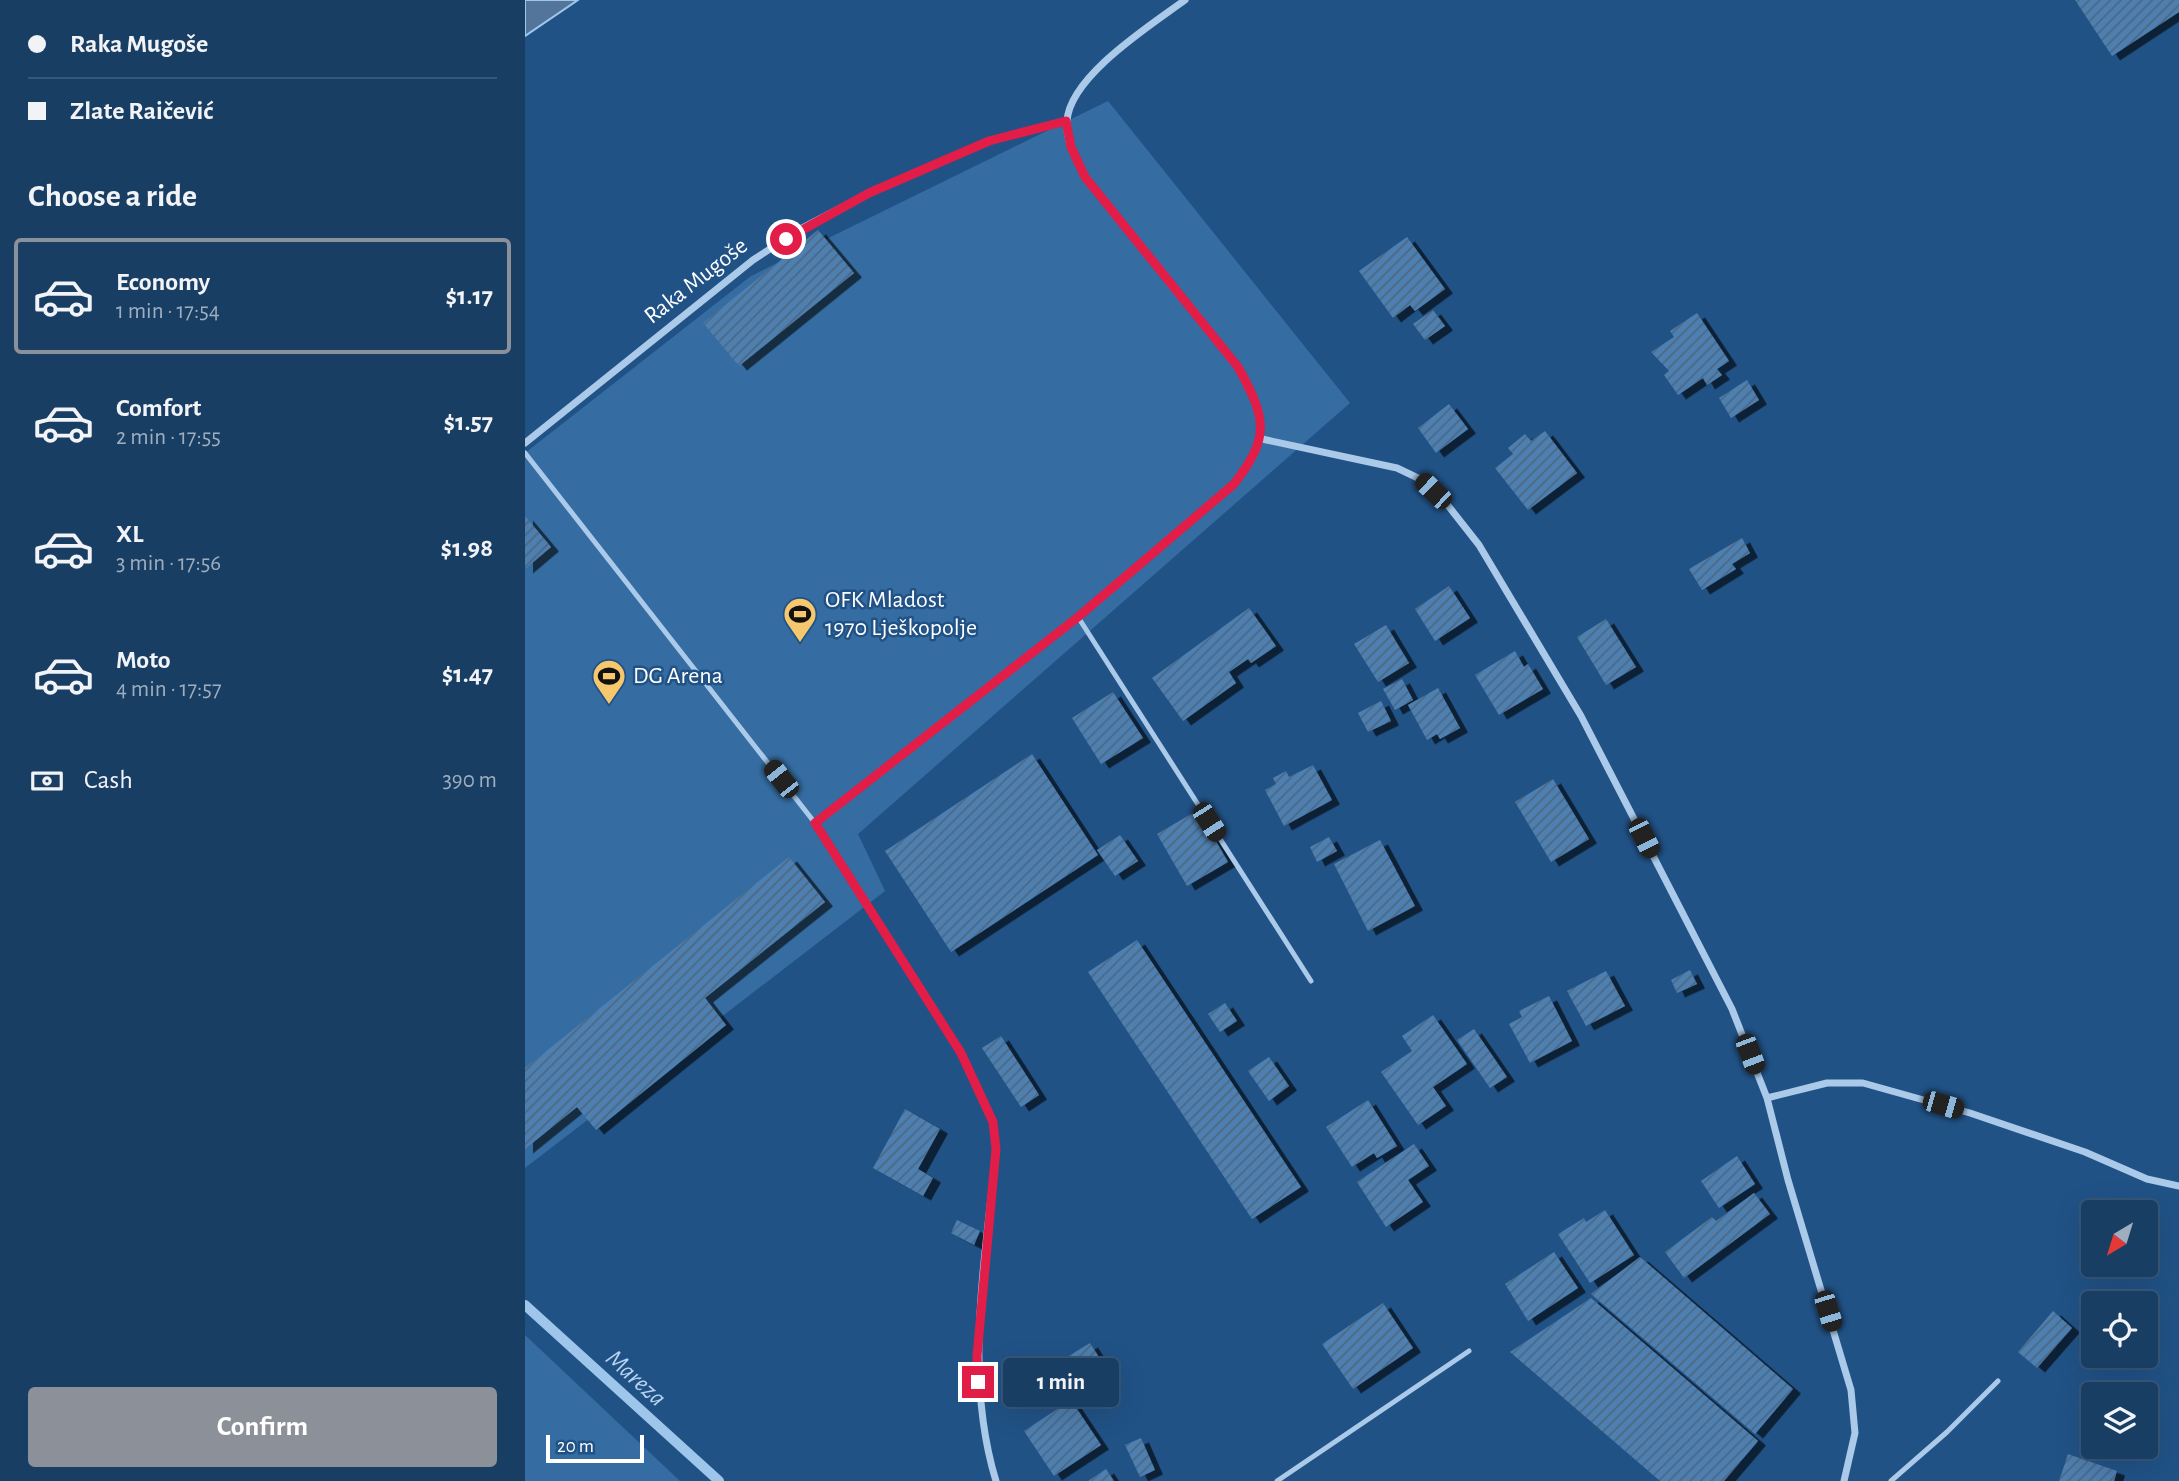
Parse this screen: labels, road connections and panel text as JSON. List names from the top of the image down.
{
  "streets": {
    "street": ["Raka Mugoše"]
  },
  "water": ["Mareza"],
  "places": {
    "sports": ["OFK Mladost 1970 Lješkopolje", "DG Arena"]
  },
  "scale_bar": "20 m",
  "north": "bottom left",
  "page": {
    "banner": ["Raka Mugoše", "Zlate Raičević"],
    "heading": "Choose a ride",
    "list": [
      {
        "name": "Economy",
        "note": "1 min · 17:54",
        "value": "$1.17"
      },
      {
        "name": "Comfort",
        "note": "2 min · 17:55",
        "value": "$1.57"
      },
      {
        "name": "XL",
        "note": "3 min · 17:56",
        "value": "$1.98"
      },
      {
        "name": "Moto",
        "note": "4 min · 17:57",
        "value": "$1.47"
      }
    ],
    "pay": ["Cash", "390 m"],
    "bubble": "1 min",
    "buttons": "Confirm",
    "scale": "20 m"
  }
}
